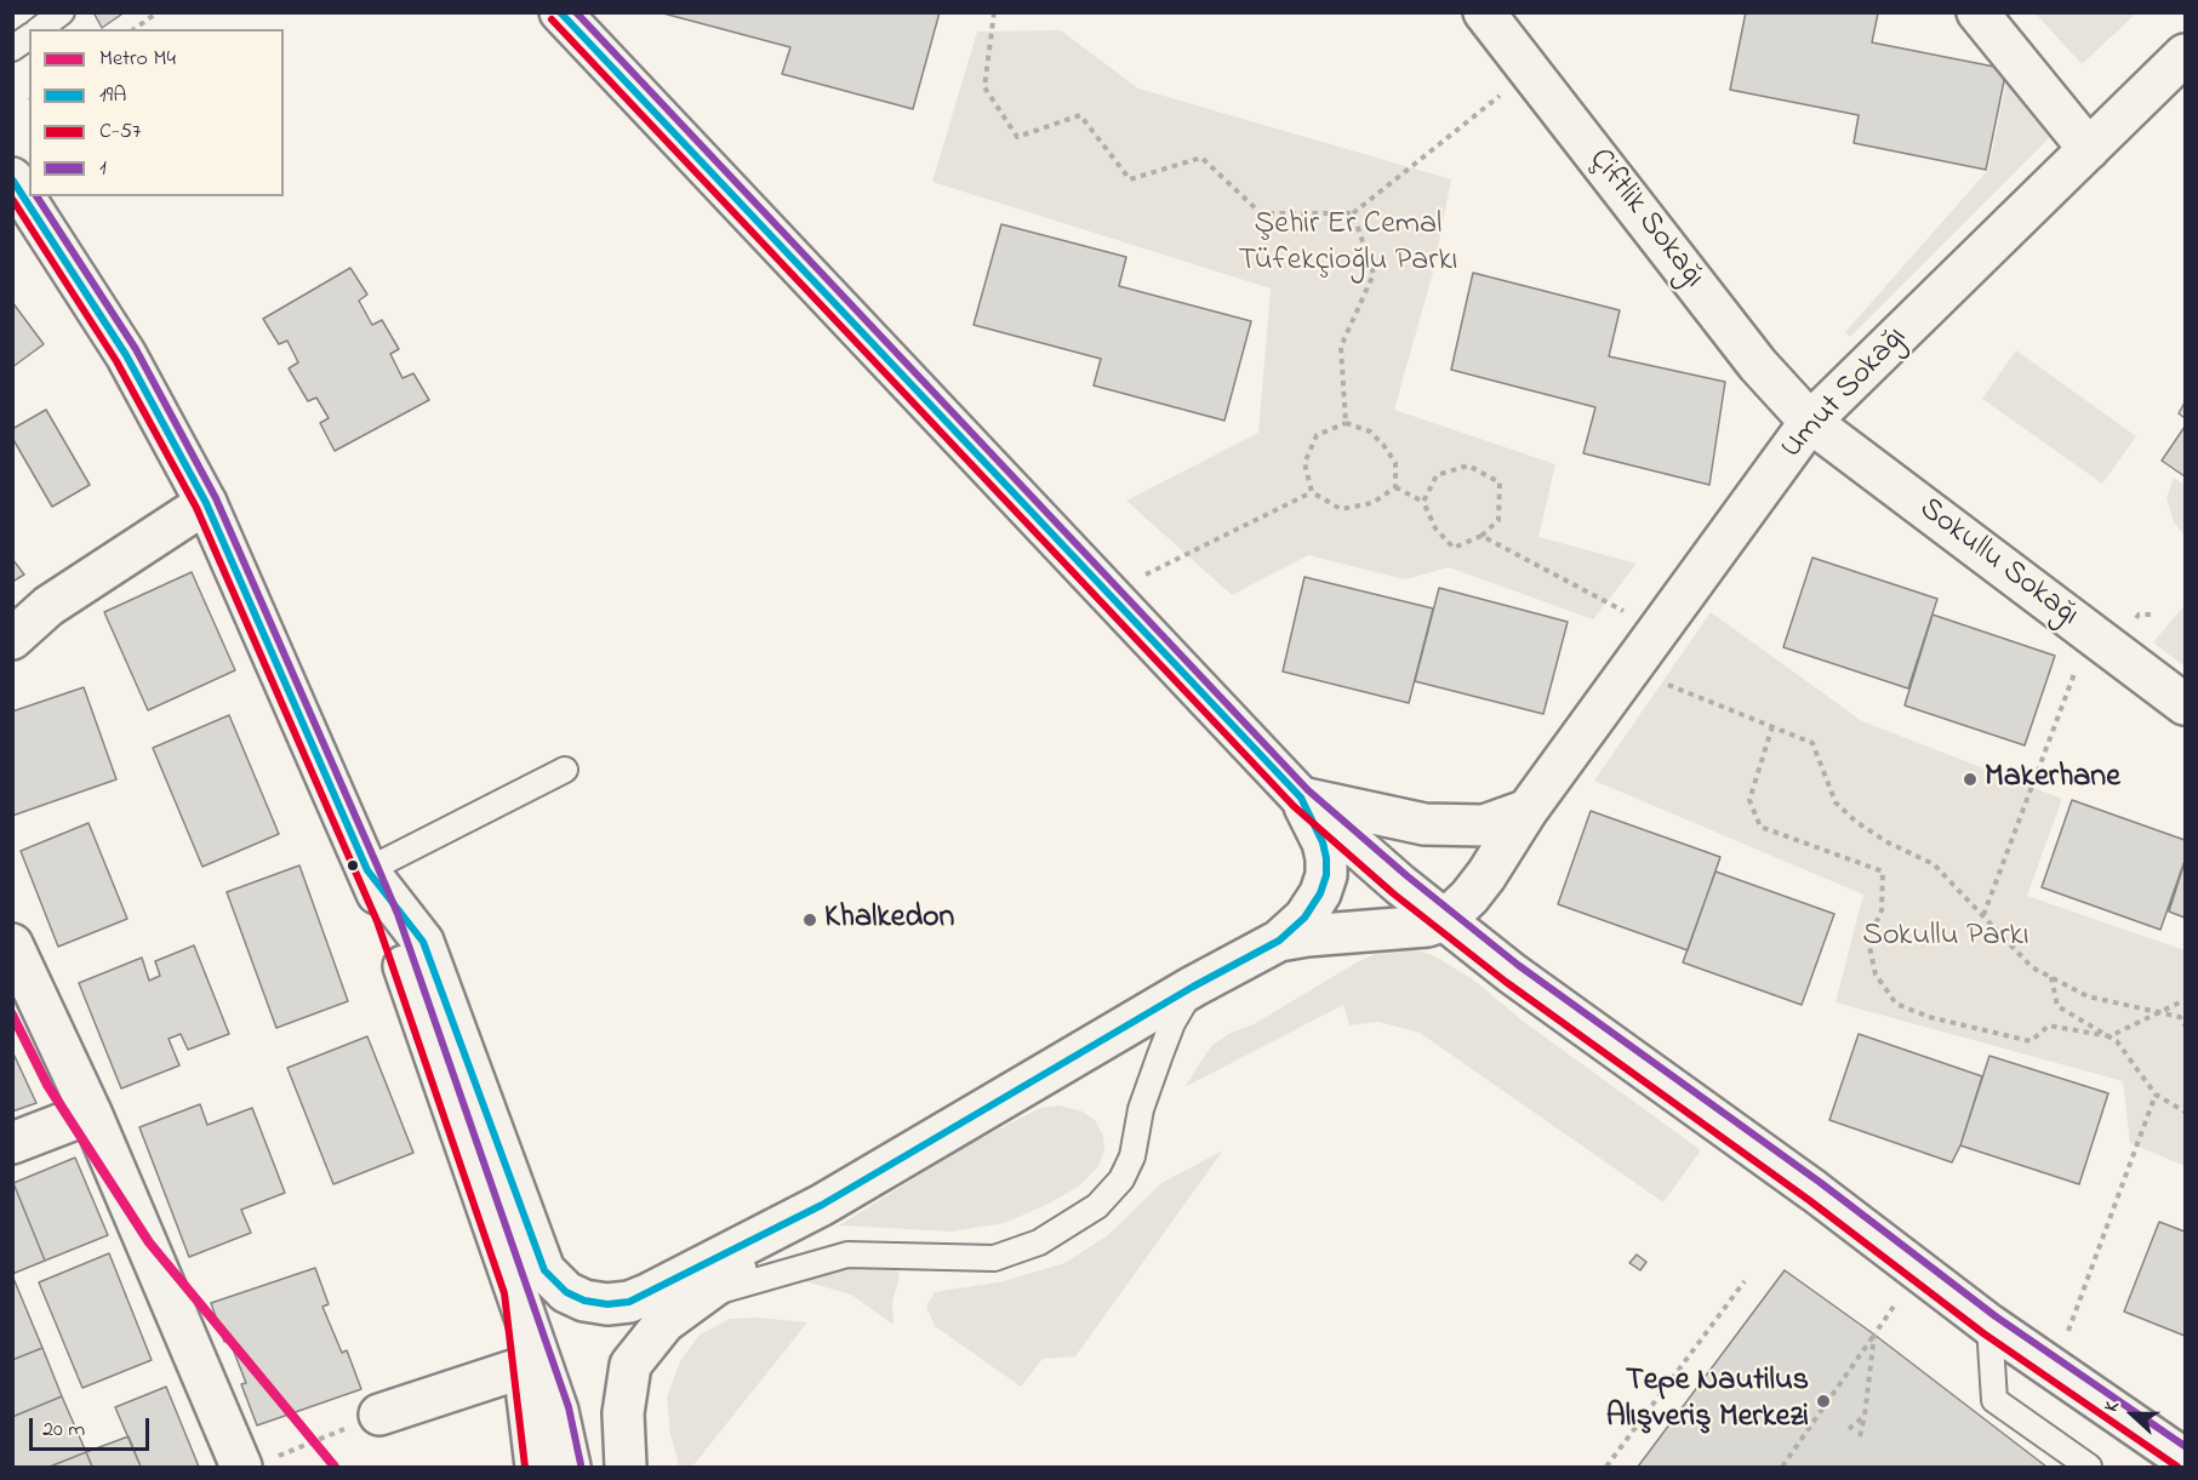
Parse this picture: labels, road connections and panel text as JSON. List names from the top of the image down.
{
  "streets": {
    "main road": ["Çiftlik Sokağı", "Umut Sokağı", "Sokullu Sokağı"]
  },
  "crossings": [
    ["Çiftlik Sokağı", "Umut Sokağı"],
    ["Çiftlik Sokağı", "Sokullu Sokağı"],
    ["Umut Sokağı", "Sokullu Sokağı"]
  ],
  "parks": ["Şehir Er Cemal Tüfekçioğlu Parkı", "Sokullu Parkı"],
  "places": ["Makerhane", "Khalkedon", "Tepe Nautilus Alışveriş Merkezi"],
  "lines": [
    "transit line 19A",
    "transit line 1",
    "transit line C-57",
    "metro line M4"
  ],
  "legend": [
    "Metro M4",
    "19A",
    "C-57",
    "1"
  ],
  "scale_bar": "20 m",
  "north": "left"
}
